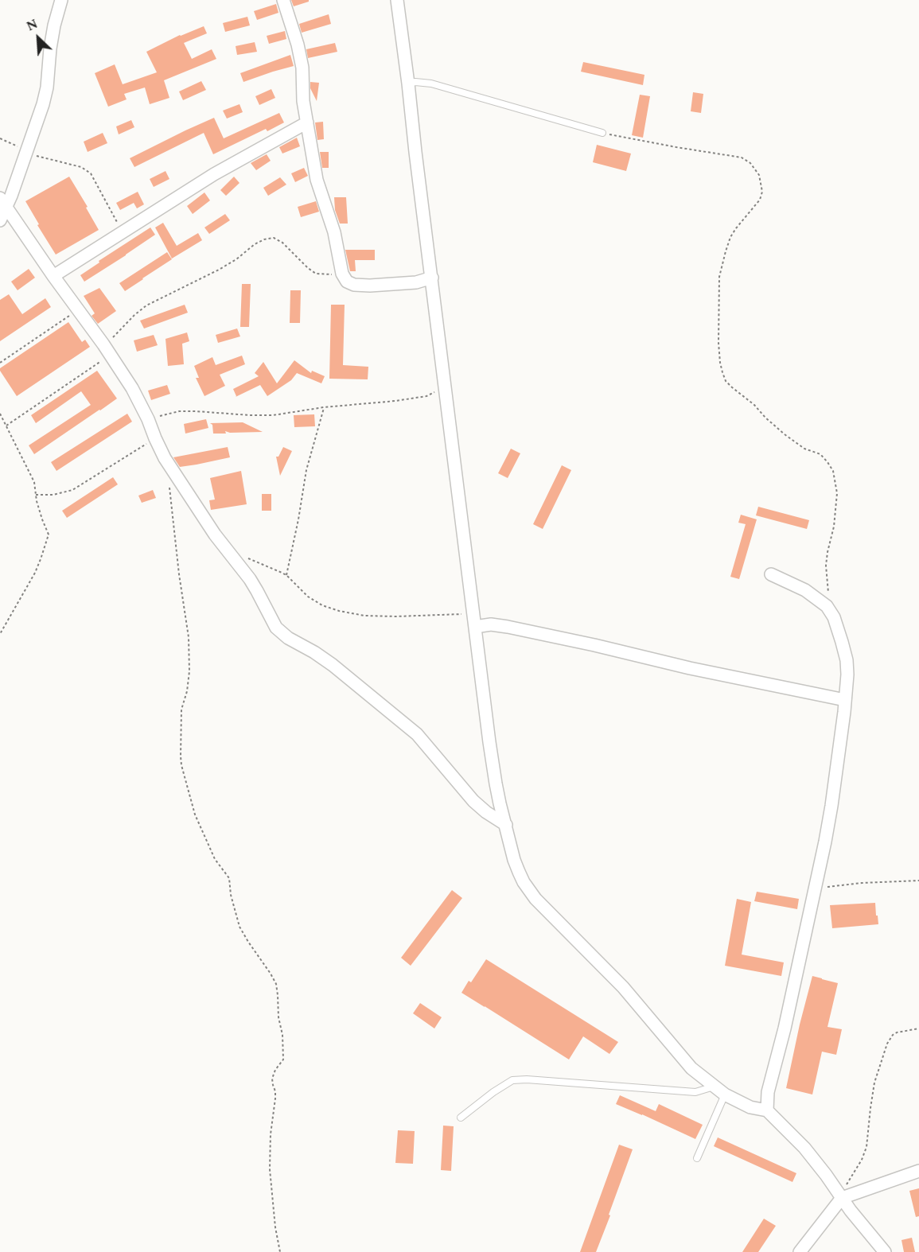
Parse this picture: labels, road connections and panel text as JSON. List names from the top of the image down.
{
  "north": "top left"
}
